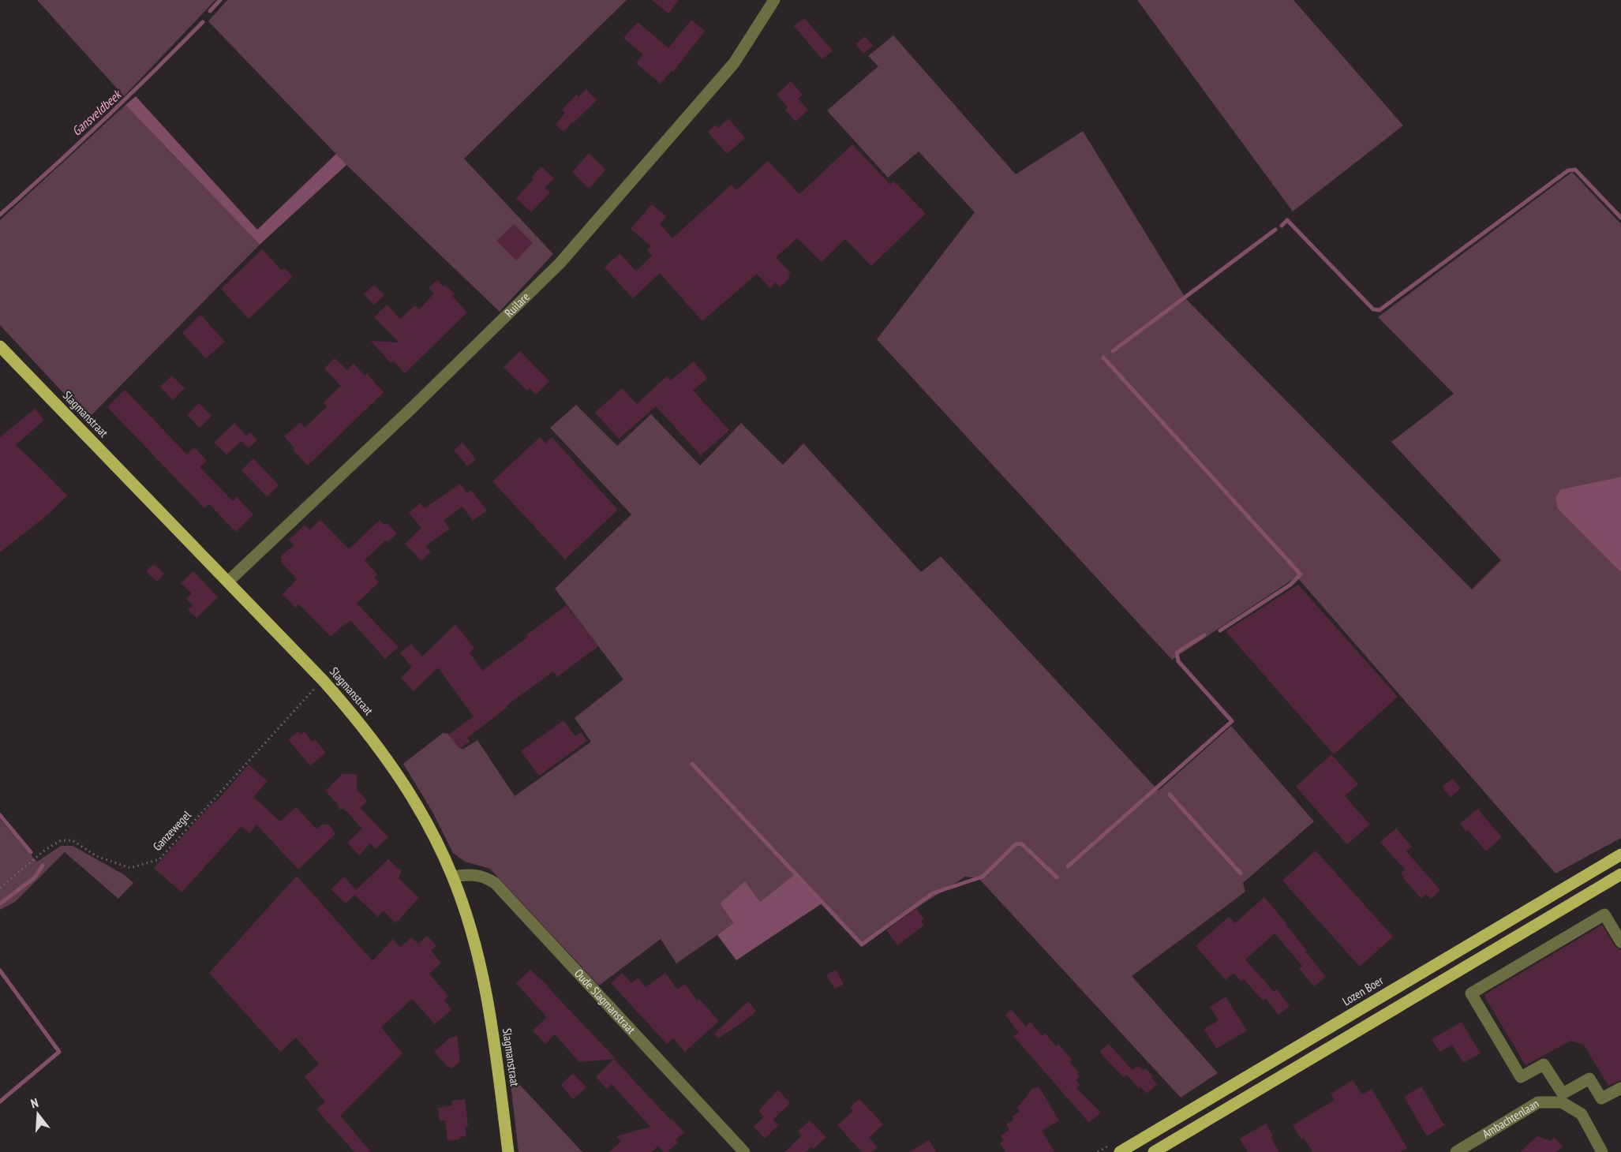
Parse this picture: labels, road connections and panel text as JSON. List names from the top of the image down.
{
  "streets": {
    "main road": ["Slagmanstraat", "Lozen Boer"],
    "street": ["Ruilare", "Oude Slagmanstraat", "Ambachtenlaan"],
    "path": ["Ganzewegel"]
  },
  "crossings": [
    ["Ruilare", "Slagmanstraat"],
    ["Slagmanstraat", "Ganzewegel"],
    ["Slagmanstraat", "Oude Slagmanstraat"]
  ],
  "water": ["Gansveldbeek"],
  "north": "top"
}
